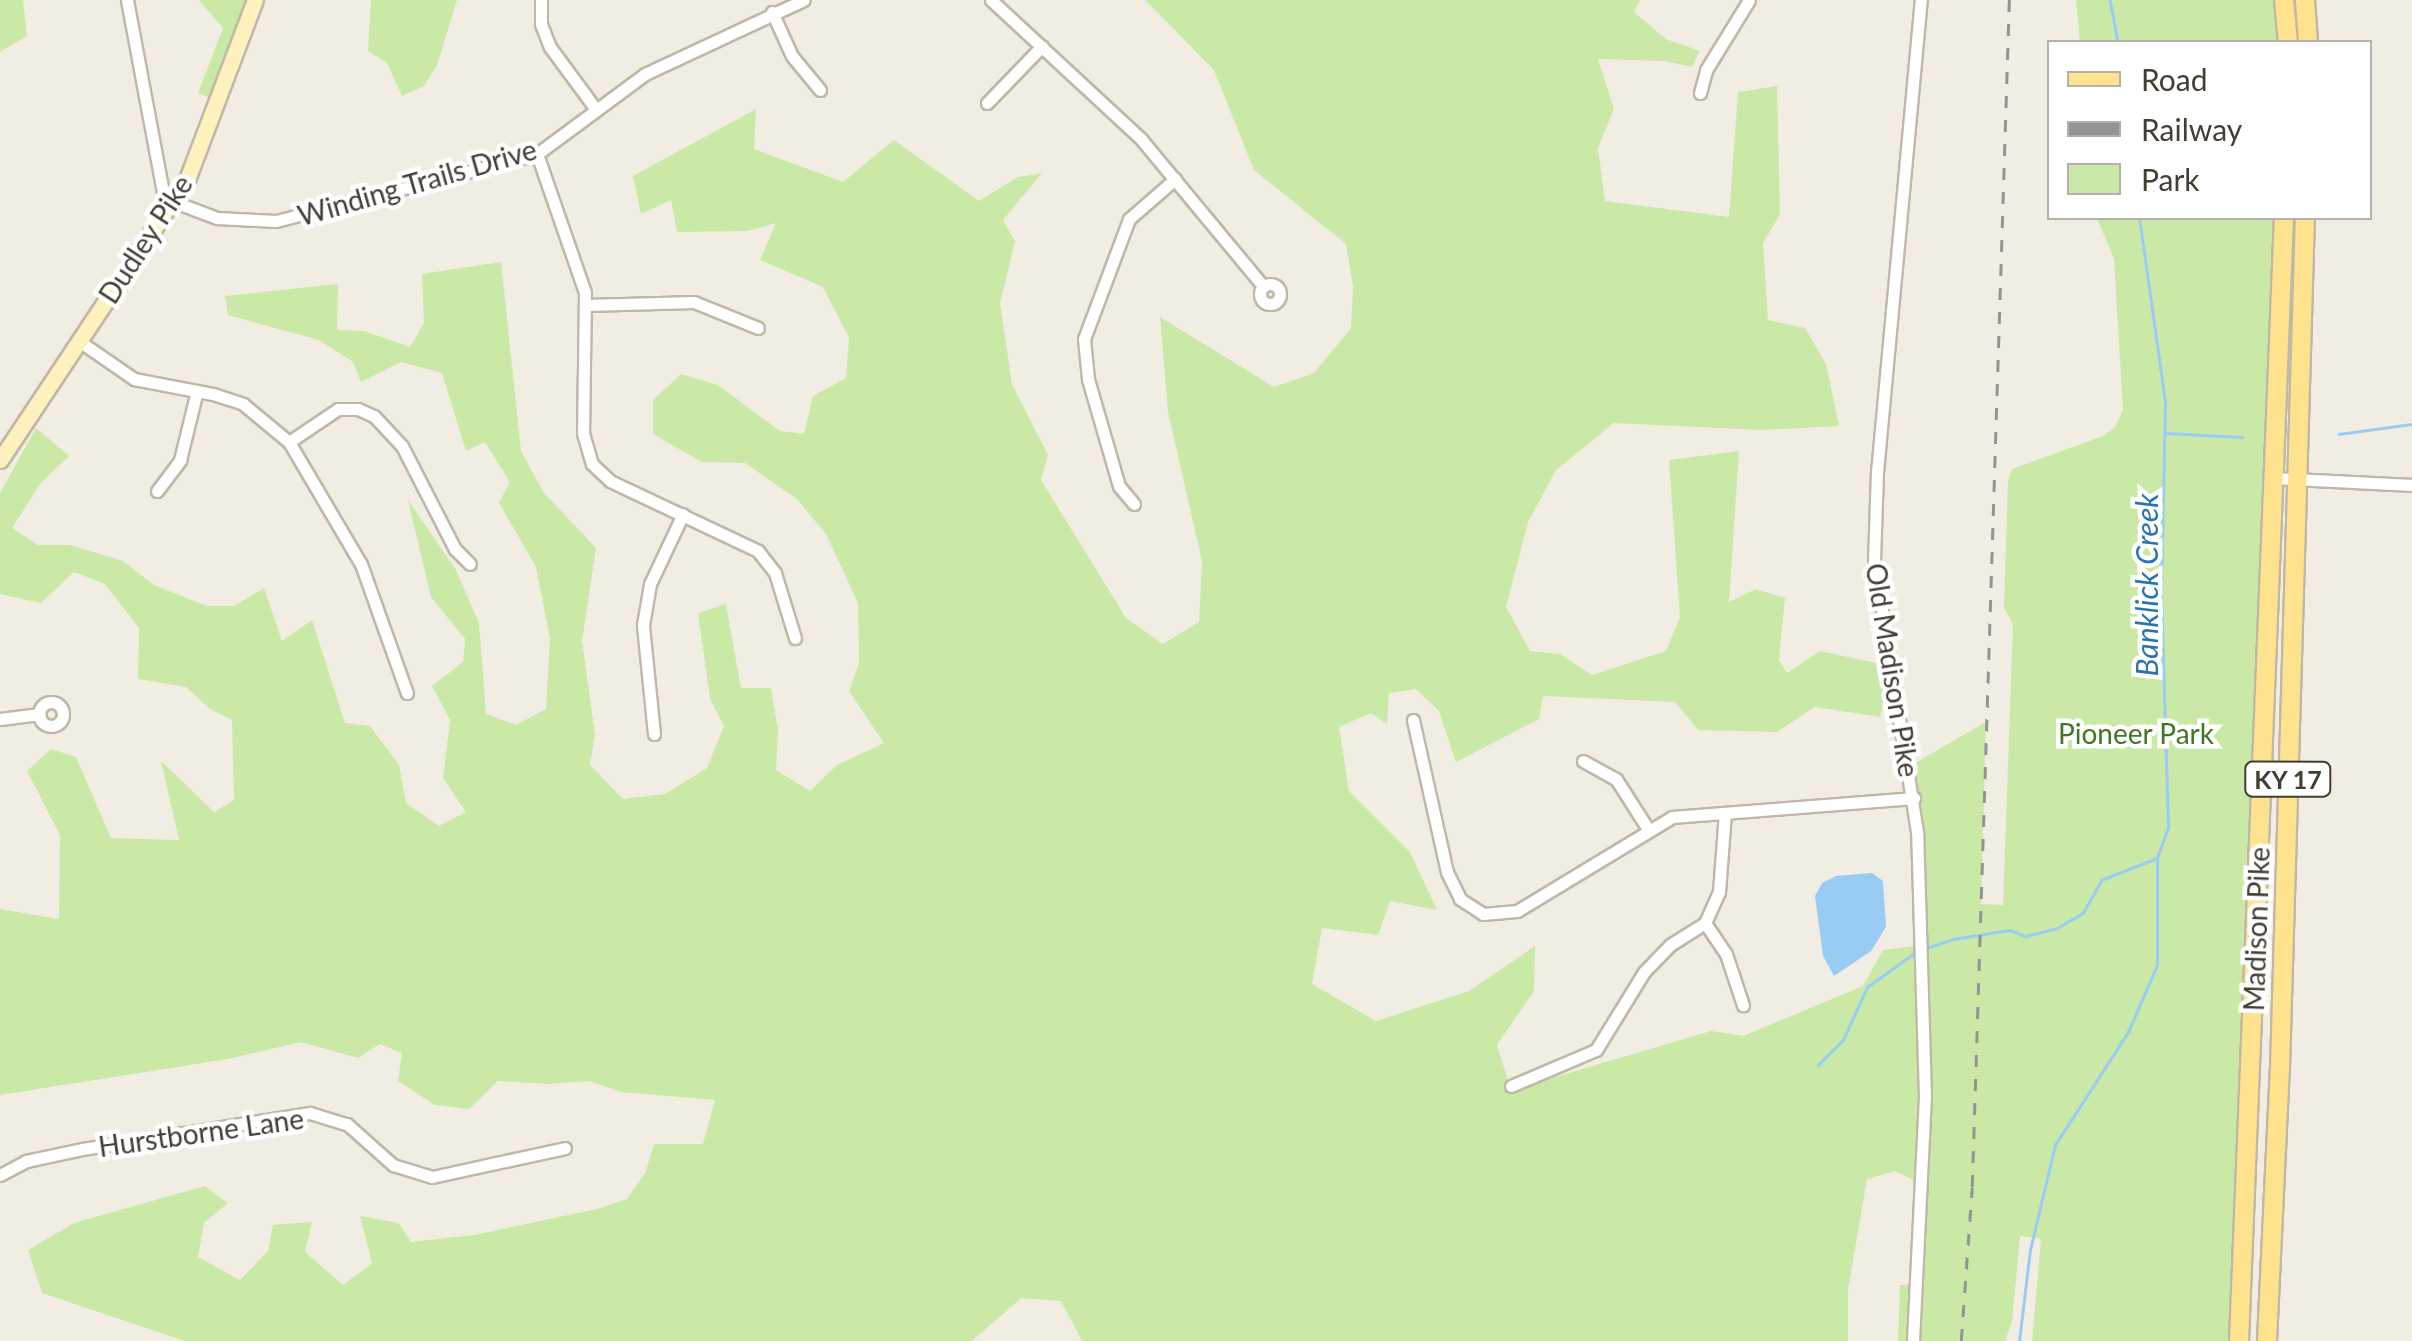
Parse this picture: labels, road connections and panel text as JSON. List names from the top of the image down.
{
  "streets": {
    "main road": ["KY 17", "Madison Pike"],
    "street": [
      "Winding Trails Drive",
      "Dudley Pike",
      "Old Madison Pike",
      "Hurstborne Lane"
    ]
  },
  "crossings": [
    ["Winding Trails Drive", "Dudley Pike"]
  ],
  "water": ["Banklick Creek"],
  "parks": ["Pioneer Park"],
  "legend": ["Road", "Railway", "Park"]
}
